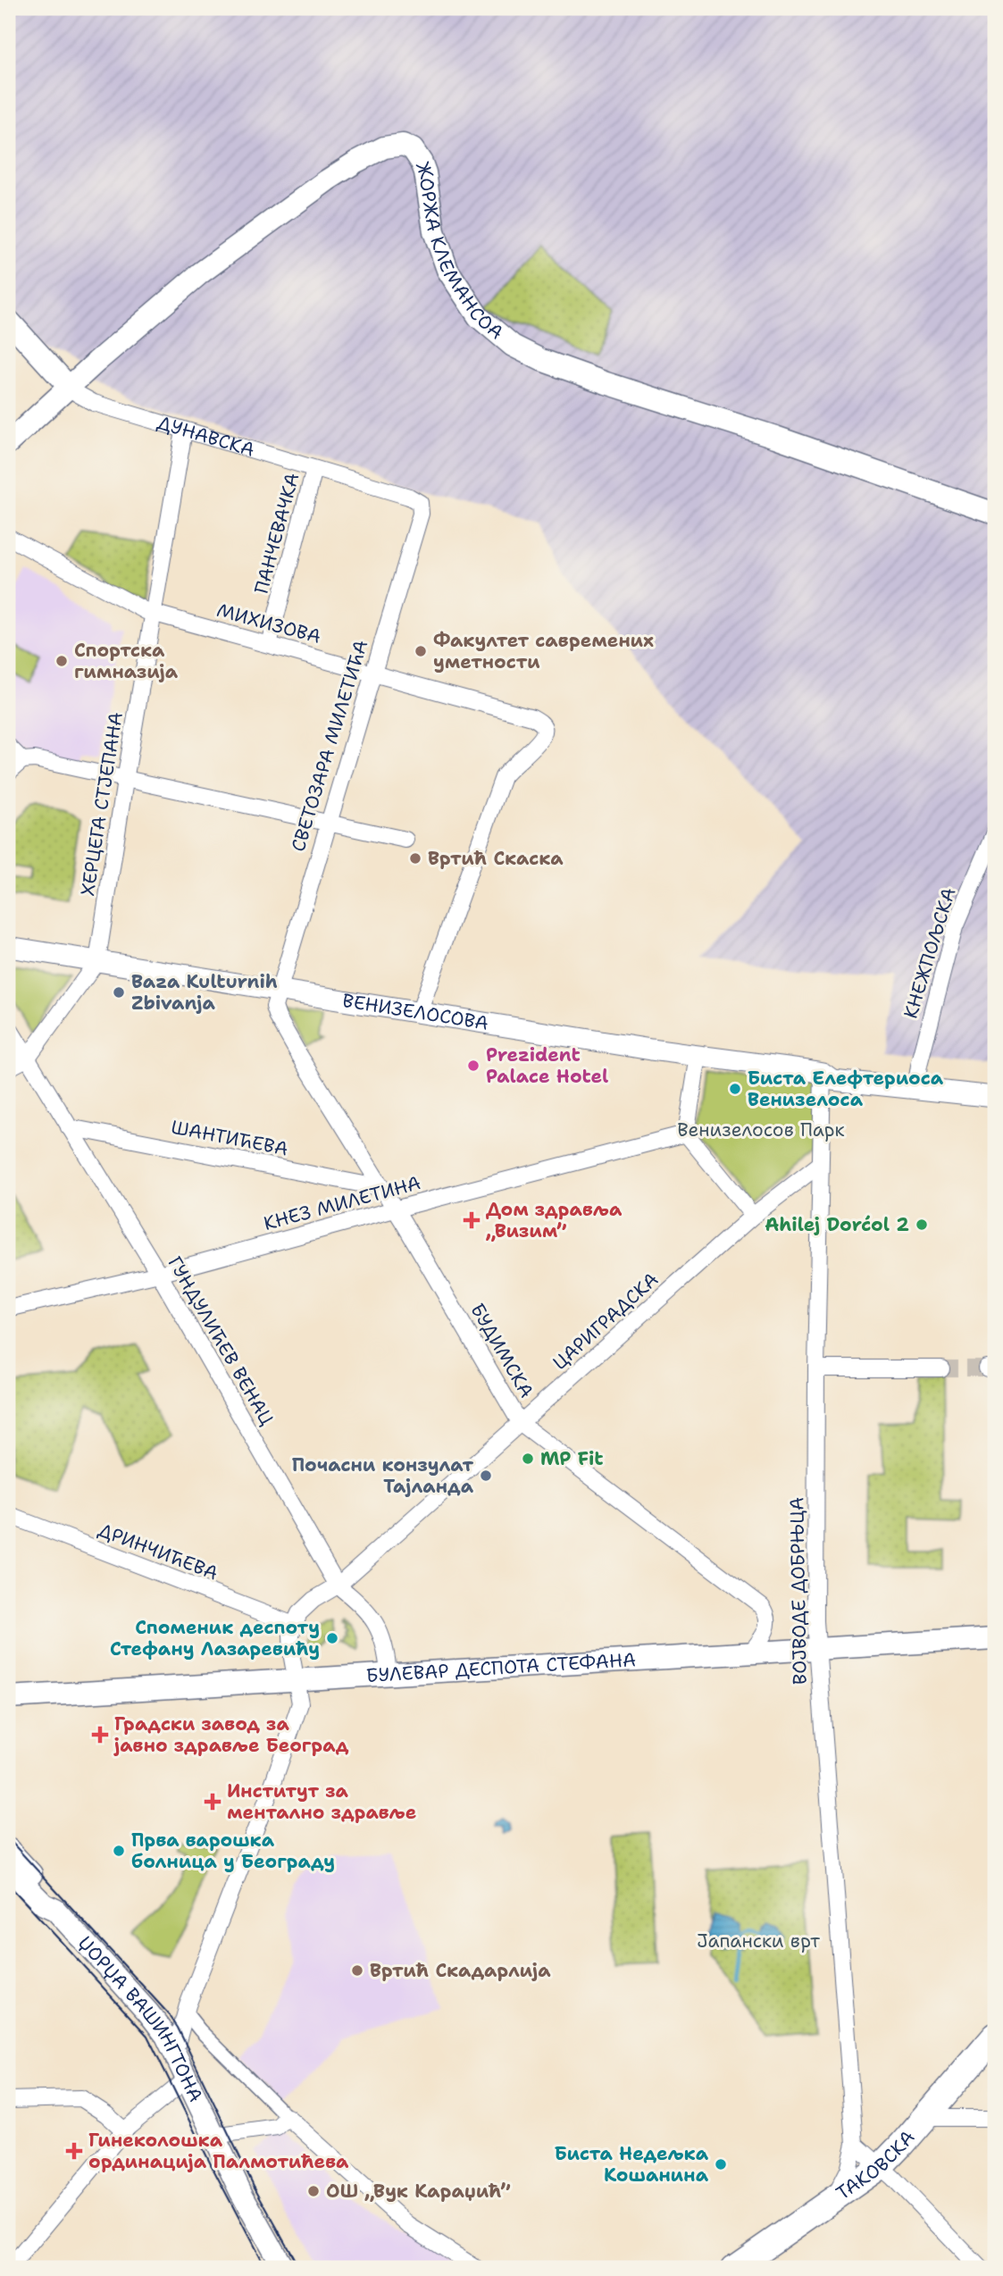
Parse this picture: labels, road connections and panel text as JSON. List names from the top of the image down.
{
  "streets": {
    "main road": [
      "ЖОРЖА КЛЕМАНСОА",
      "ДУНАВСКА",
      "БУЛЕВАР ДЕСПОТА СТЕФАНА",
      "ЏОРЏА ВАШИНГТОНА",
      "ТАКОВСКА"
    ],
    "street": [
      "ПАНЧЕВАЧКА",
      "МИХИЗОВА",
      "СВЕТОЗАРА МИЛЕТИЋА",
      "ХЕРЦЕГА СТЈЕПАНА",
      "КНЕЖПОЉСКА",
      "ВЕНИЗЕЛОСОВА",
      "ШАНТИЋЕВА",
      "КНЕЗ МИЛЕТИНА",
      "ЦАРИГРАДСКА",
      "ГУНДУЛИЋЕВ ВЕНАЦ",
      "БУДИМСКА",
      "ДРИНЧИЋЕВА",
      "ВОЈВОДЕ ДОБРЊЦА"
    ]
  },
  "crossings": [
    ["ЖОРЖА КЛЕМАНСОА", "ДУНАВСКА"],
    ["ДУНАВСКА", "ПАНЧЕВАЧКА"],
    ["ДУНАВСКА", "СВЕТОЗАРА МИЛЕТИЋА"],
    ["ДУНАВСКА", "ХЕРЦЕГА СТЈЕПАНА"],
    ["ПАНЧЕВАЧКА", "МИХИЗОВА"],
    ["МИХИЗОВА", "СВЕТОЗАРА МИЛЕТИЋА"],
    ["МИХИЗОВА", "ХЕРЦЕГА СТЈЕПАНА"],
    ["МИХИЗОВА", "ВЕНИЗЕЛОСОВА"],
    ["СВЕТОЗАРА МИЛЕТИЋА", "ВЕНИЗЕЛОСОВА"],
    ["СВЕТОЗАРА МИЛЕТИЋА", "БУДИМСКА"],
    ["ХЕРЦЕГА СТЈЕПАНА", "ВЕНИЗЕЛОСОВА"],
    ["КНЕЖПОЉСКА", "ВЕНИЗЕЛОСОВА"],
    ["ВЕНИЗЕЛОСОВА", "БУДИМСКА"],
    ["ВЕНИЗЕЛОСОВА", "ВОЈВОДЕ ДОБРЊЦА"],
    ["ШАНТИЋЕВА", "ГУНДУЛИЋЕВ ВЕНАЦ"],
    ["ШАНТИЋЕВА", "БУДИМСКА"],
    ["КНЕЗ МИЛЕТИНА", "ГУНДУЛИЋЕВ ВЕНАЦ"],
    ["КНЕЗ МИЛЕТИНА", "БУДИМСКА"],
    ["ЦАРИГРАДСКА", "ГУНДУЛИЋЕВ ВЕНАЦ"],
    ["ЦАРИГРАДСКА", "БУДИМСКА"],
    ["ЦАРИГРАДСКА", "ДРИНЧИЋЕВА"],
    ["ЦАРИГРАДСКА", "ВОЈВОДЕ ДОБРЊЦА"],
    ["ГУНДУЛИЋЕВ ВЕНАЦ", "БУЛЕВАР ДЕСПОТА СТЕФАНА"],
    ["БУДИМСКА", "БУЛЕВАР ДЕСПОТА СТЕФАНА"],
    ["ВОЈВОДЕ ДОБРЊЦА", "БУЛЕВАР ДЕСПОТА СТЕФАНА"],
    ["ВОЈВОДЕ ДОБРЊЦА", "ТАКОВСКА"]
  ],
  "parks": ["Венизелосов Парк", "Јапански врт"],
  "places": {
    "other": [
      "Факултет савремених уметности",
      "Спортска гимназија",
      "Вртић Скаска",
      "Baza Kulturnih Zbivanja",
      "Prezident Palace Hotel",
      "Биста Елефтериоса Венизелоса",
      "Ahilej Dorćol 2",
      "MP Fit",
      "Почасни конзулат Тајланда",
      "Споменик деспоту Стефану Лазаревићу",
      "Прва варошка болница у Београду",
      "Вртић Скадарлија",
      "Биста Недељка Кошанина",
      "ОШ „Вук Караџић”"
    ],
    "health": [
      "Дом здравља „Визим”",
      "Градски завод за јавно здравље Београд",
      "Институт за ментално здравље",
      "Гинеколошка ординација Палмотићева"
    ]
  }
}
